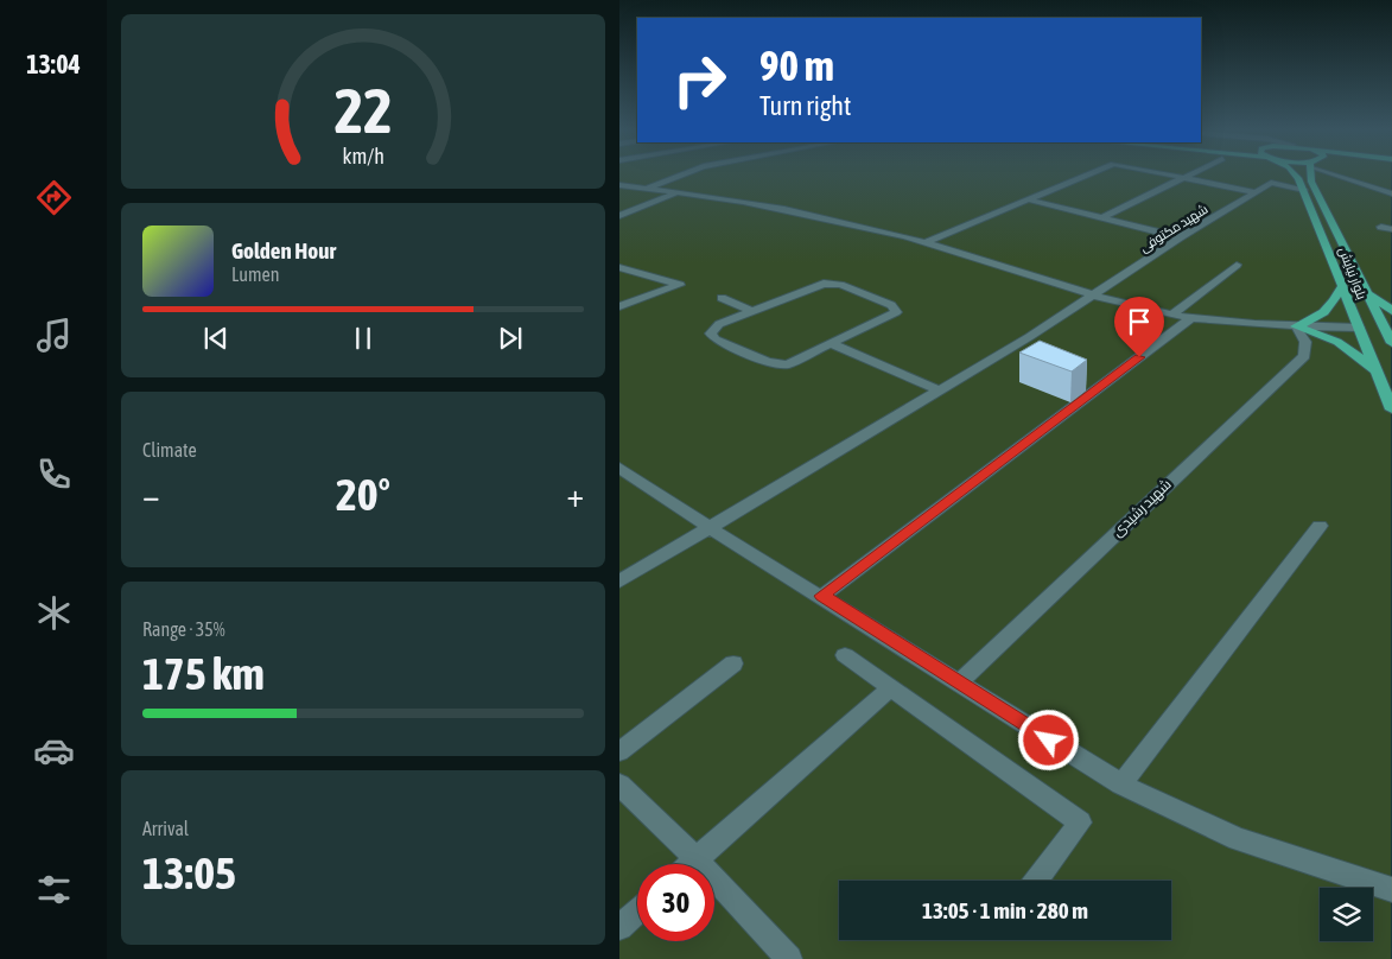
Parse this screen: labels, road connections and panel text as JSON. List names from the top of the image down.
{
  "streets": {
    "main road": ["بلوار نیایش"],
    "street": ["شهید مکتوفی", "شهید رشیدی"]
  },
  "crossings": [
    ["شهید مکتوفی", "بلوار نیایش"]
  ],
  "page": {
    "tabs": "13:04",
    "turn": ["90 m", "Turn right"],
    "song": ["Golden Hour", "Lumen"],
    "tile": [
      "Climate",
      ["Range · 35%", "175 km"],
      ["Arrival", "13:05"]
    ],
    "heat": ["−", "20°", "+"],
    "limit": "30",
    "trip": "13:05 · 1 min · 280 m",
    "gauge": ["22", "km/h"]
  }
}
